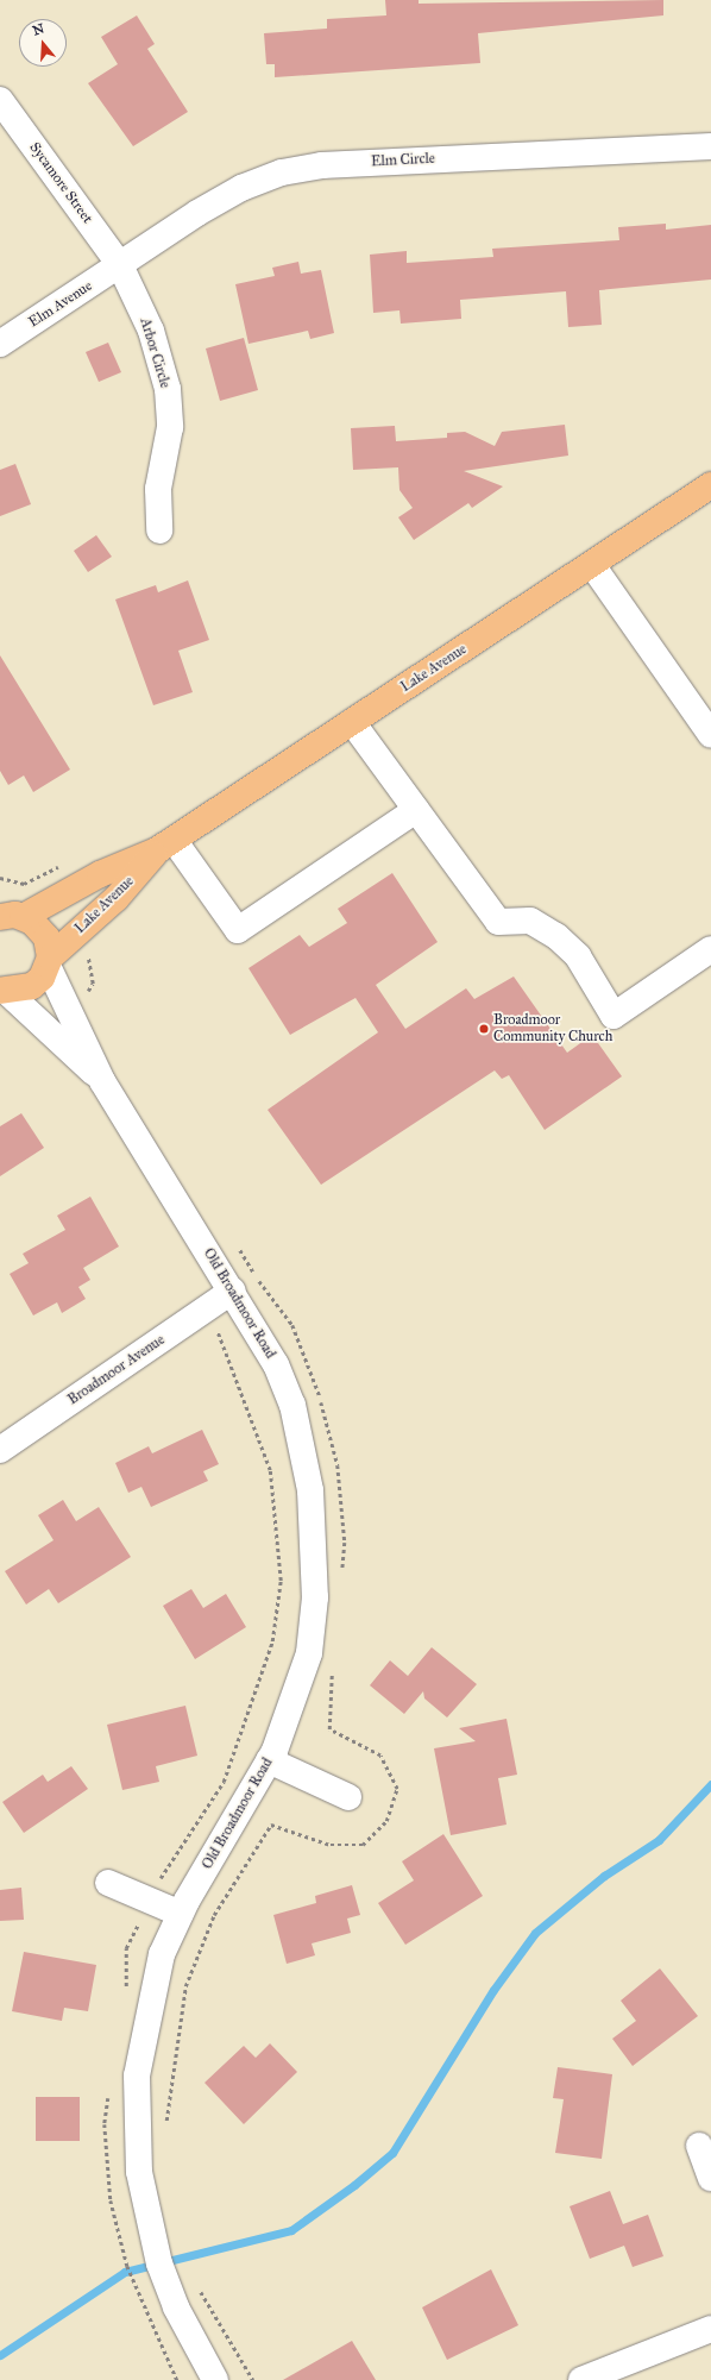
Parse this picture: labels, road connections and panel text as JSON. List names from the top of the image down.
{
  "streets": {
    "main road": ["Lake Avenue"],
    "street": [
      "Elm Circle",
      "Sycamore Street",
      "Elm Avenue",
      "Arbor Circle",
      "Old Broadmoor Road",
      "Broadmoor Avenue"
    ]
  },
  "crossings": [
    ["Elm Circle", "Sycamore Street"],
    ["Elm Circle", "Elm Avenue"],
    ["Elm Circle", "Arbor Circle"],
    ["Sycamore Street", "Elm Avenue"],
    ["Sycamore Street", "Arbor Circle"],
    ["Elm Avenue", "Arbor Circle"],
    ["Lake Avenue", "Old Broadmoor Road"],
    ["Old Broadmoor Road", "Broadmoor Avenue"]
  ],
  "places": ["Broadmoor Community Church"],
  "north": "top"
}
